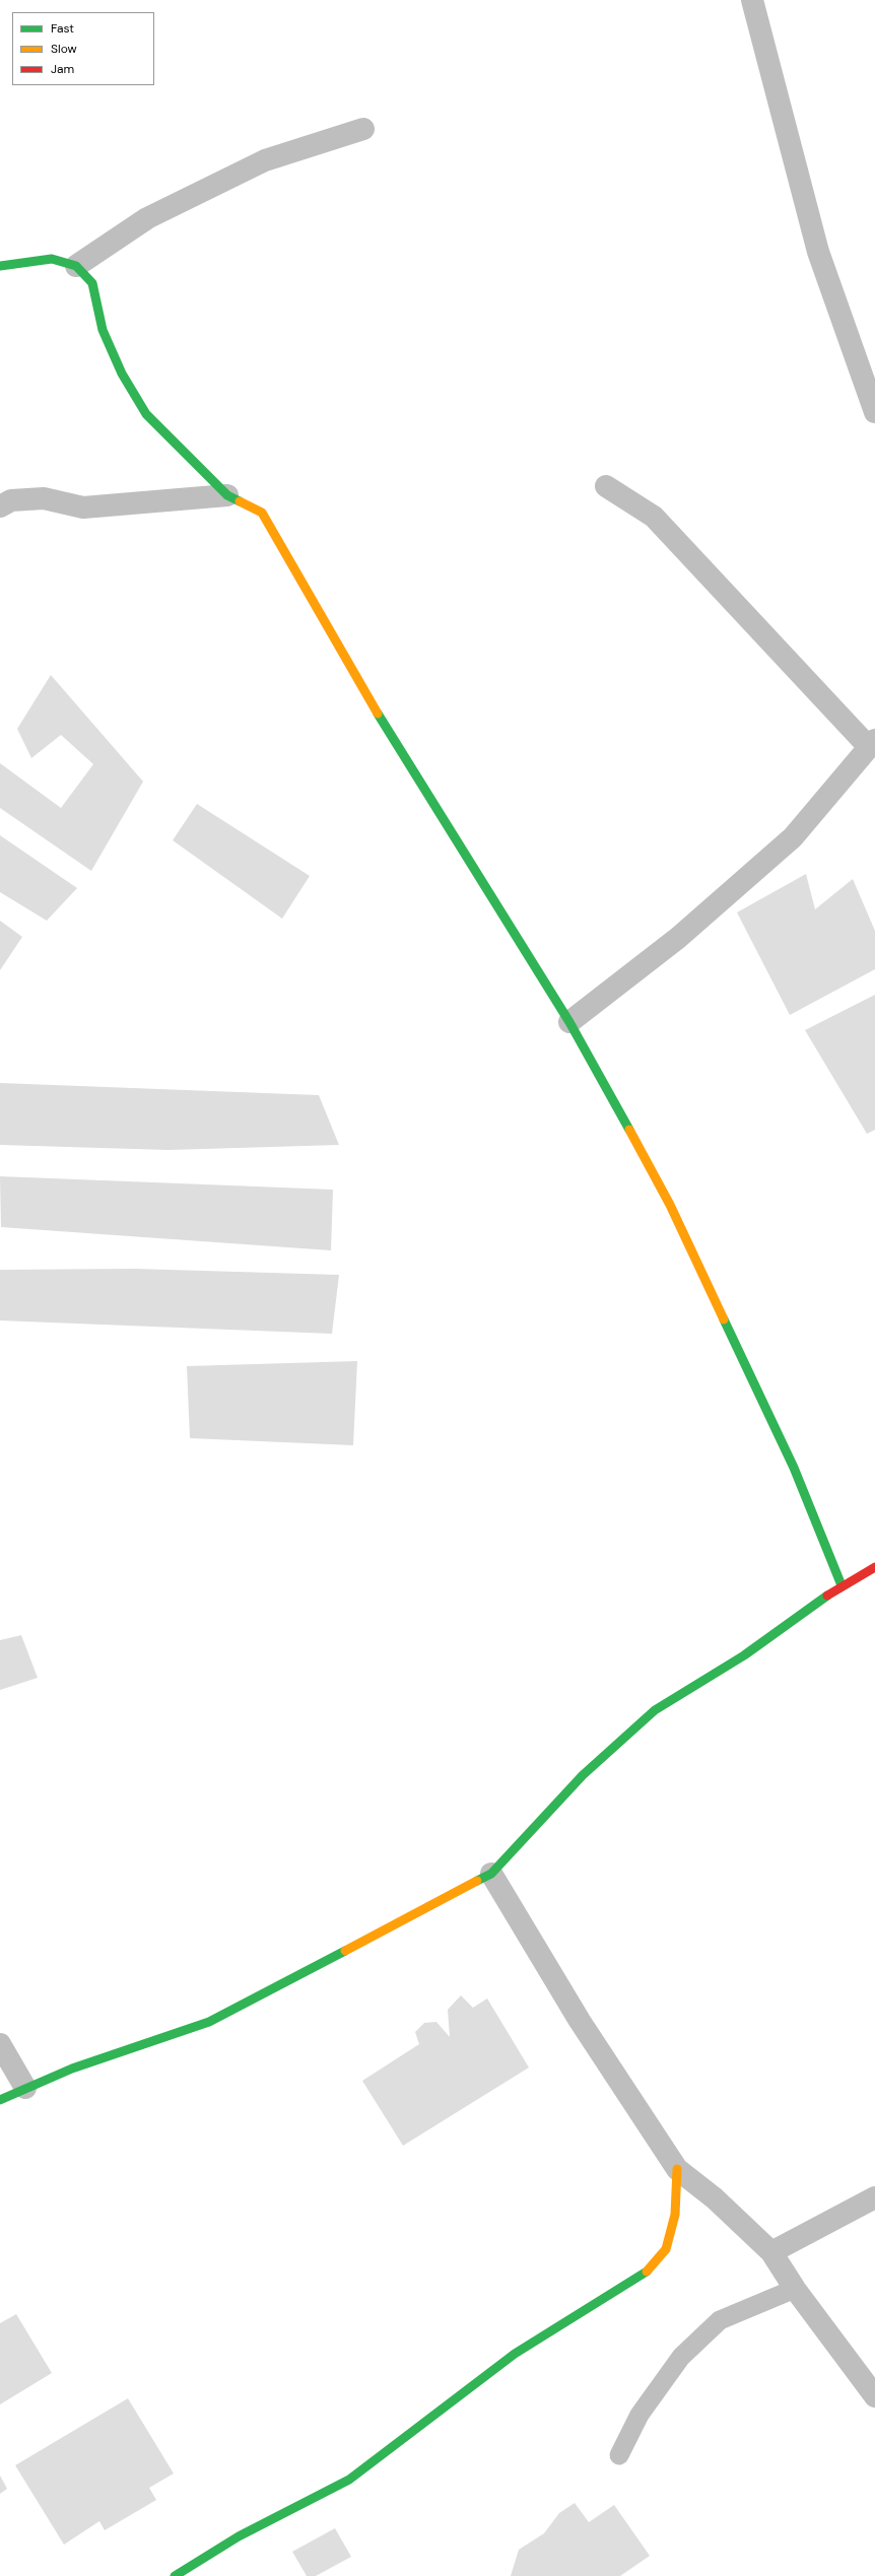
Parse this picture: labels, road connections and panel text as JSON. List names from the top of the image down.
{
  "legend": ["Fast", "Slow", "Jam"]
}
